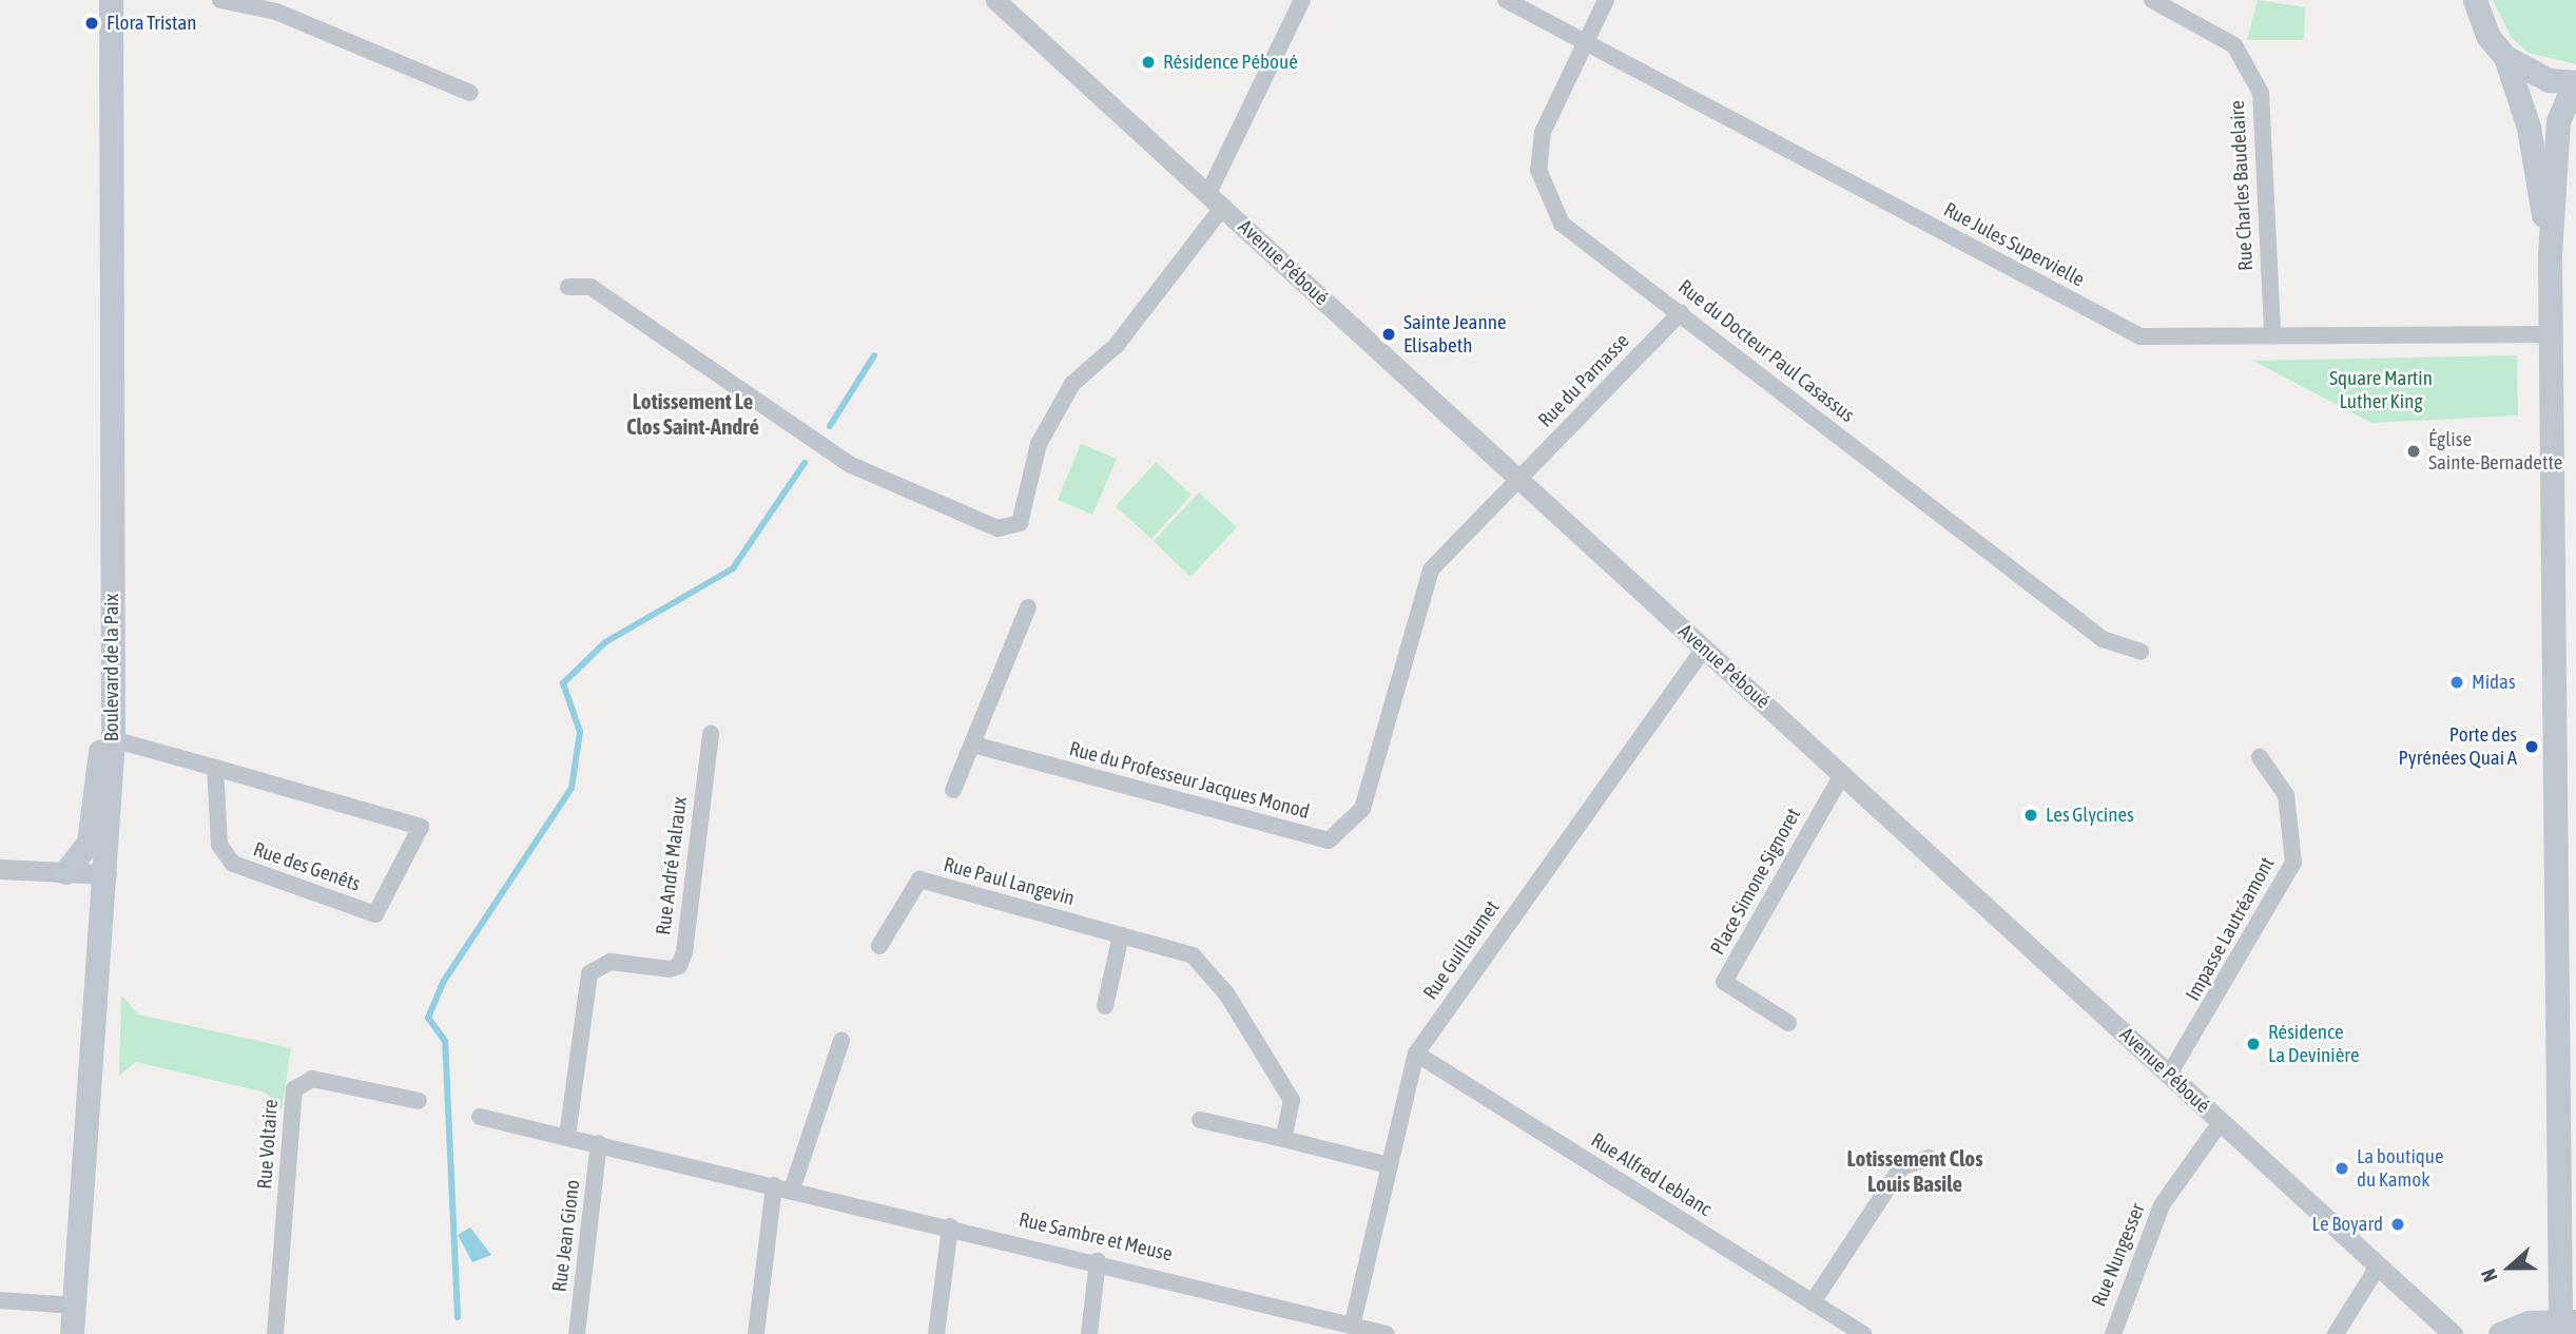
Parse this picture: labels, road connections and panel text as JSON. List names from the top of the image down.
{
  "streets": {
    "main road": ["Boulevard de la Paix"],
    "street": [
      "Rue Charles Baudelaire",
      "Rue Jules Supervielle",
      "Avenue Péboué",
      "Rue du Docteur Paul Casassus",
      "Rue du Parnasse",
      "Rue du Professeur Jacques Monod",
      "Rue André Malraux",
      "Rue des Genêts",
      "Rue Paul Langevin",
      "Place Simone Signoret",
      "Impasse Lautréamont",
      "Rue Guillaumet",
      "Rue Voltaire",
      "Rue Alfred Leblanc",
      "Rue Jean Giono",
      "Rue Sambre et Meuse",
      "Rue Nungesser"
    ]
  },
  "crossings": [
    ["Rue Charles Baudelaire", "Rue Jules Supervielle"],
    ["Rue Jules Supervielle", "Rue du Docteur Paul Casassus"],
    ["Avenue Péboué", "Rue du Parnasse"],
    ["Avenue Péboué", "Rue du Professeur Jacques Monod"],
    ["Avenue Péboué", "Place Simone Signoret"],
    ["Avenue Péboué", "Impasse Lautréamont"],
    ["Avenue Péboué", "Rue Guillaumet"],
    ["Avenue Péboué", "Rue Nungesser"],
    ["Rue du Docteur Paul Casassus", "Rue du Parnasse"],
    ["Rue du Parnasse", "Rue du Professeur Jacques Monod"],
    ["Boulevard de la Paix", "Rue des Genêts"],
    ["Rue André Malraux", "Rue Sambre et Meuse"],
    ["Rue Guillaumet", "Rue Alfred Leblanc"],
    ["Rue Guillaumet", "Rue Sambre et Meuse"],
    ["Rue Jean Giono", "Rue Sambre et Meuse"]
  ],
  "districts": ["Lotissement Le Clos Saint-André", "Lotissement Clos Louis Basile"],
  "parks": ["Square Martin Luther King"],
  "places": [
    "Flora Tristan",
    "Résidence Péboué",
    "Sainte Jeanne Elisabeth",
    "Église Sainte-Bernadette",
    "Midas",
    "Porte des Pyrénées Quai A",
    "Les Glycines",
    "Résidence La Devinière",
    "La boutique du Kamok",
    "Le Boyard"
  ],
  "north": "left"
}
